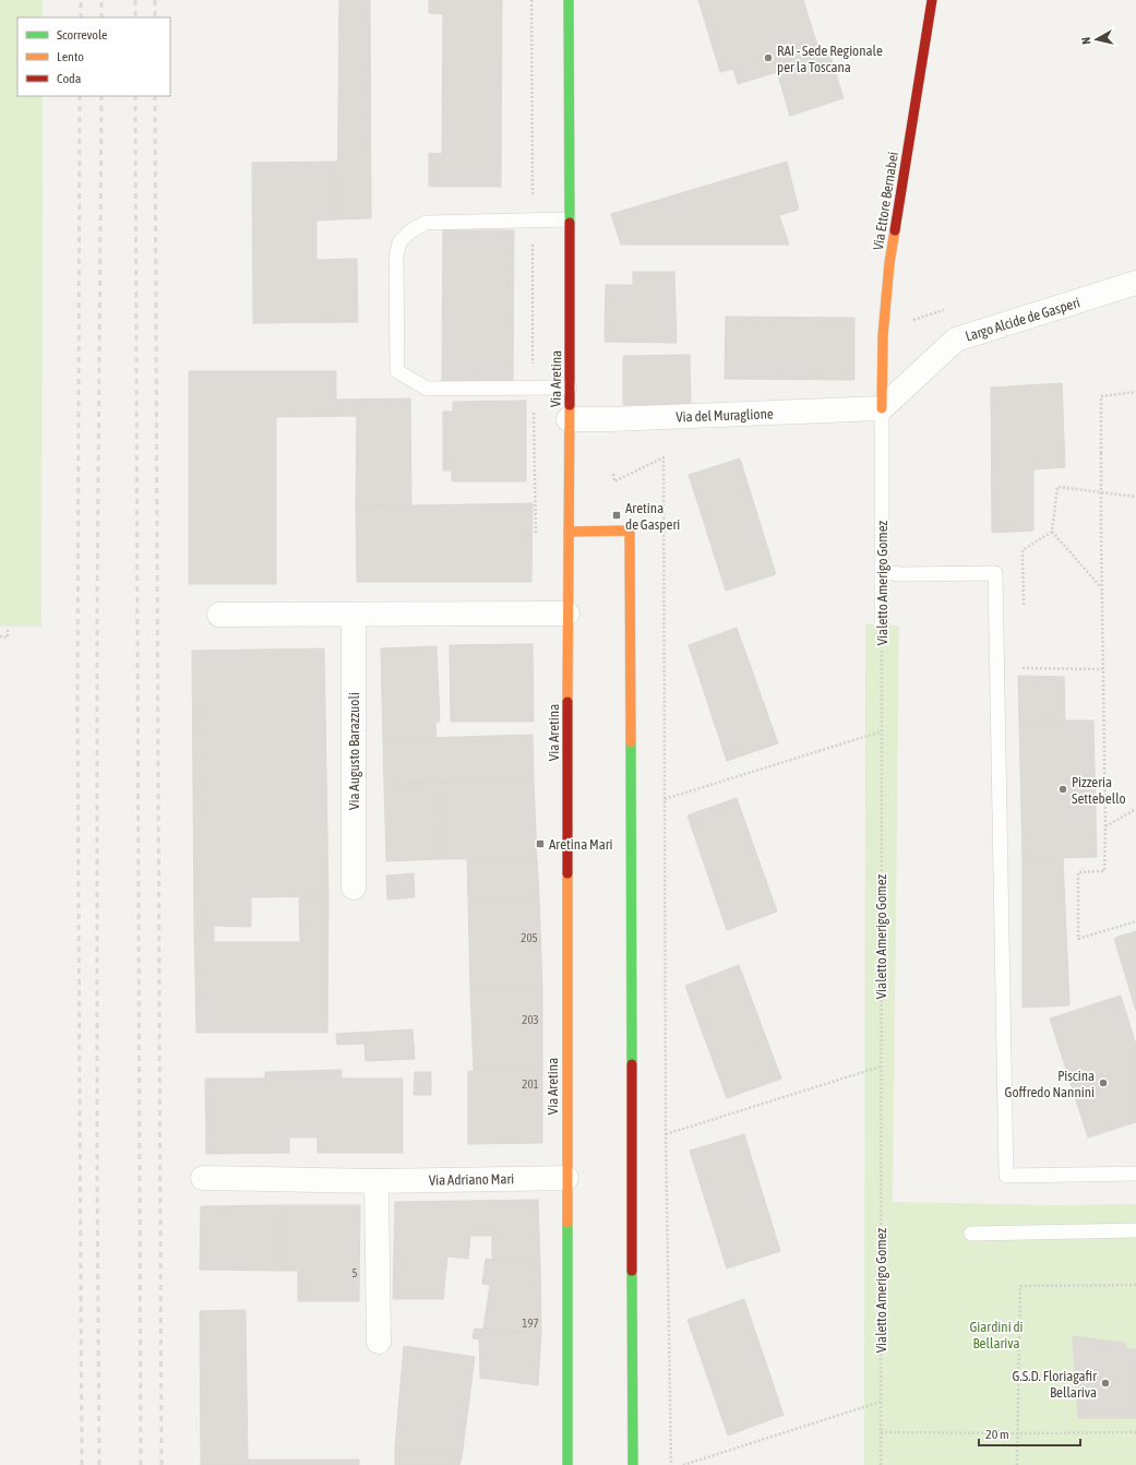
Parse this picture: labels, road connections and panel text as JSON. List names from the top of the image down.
{
  "streets": {
    "street": [
      "Via Ettore Bernabei",
      "Largo Alcide de Gasperi",
      "Via Aretina",
      "Via del Muraglione",
      "Via Augusto Barazzuoli",
      "Via Adriano Mari"
    ],
    "lane": ["Vialetto Amerigo Gomez"]
  },
  "crossings": [
    ["Via Ettore Bernabei", "Largo Alcide de Gasperi"],
    ["Via Ettore Bernabei", "Via del Muraglione"],
    ["Via Ettore Bernabei", "Vialetto Amerigo Gomez"],
    ["Largo Alcide de Gasperi", "Via del Muraglione"],
    ["Largo Alcide de Gasperi", "Vialetto Amerigo Gomez"],
    ["Via Aretina", "Via del Muraglione"],
    ["Via Aretina", "Via Adriano Mari"],
    ["Via del Muraglione", "Vialetto Amerigo Gomez"]
  ],
  "parks": ["Giardini di Bellariva"],
  "places": {
    "other": [
      "RAI - Sede Regionale per la Toscana",
      "Pizzeria Settebello",
      "Piscina Goffredo Nannini",
      "G.S.D. Floriagafir Bellariva"
    ],
    "transit": ["Aretina de Gasperi", "Aretina Mari"]
  },
  "house_numbers": [
    "205",
    "203",
    "201",
    "5",
    "197"
  ],
  "legend": ["Scorrevole", "Lento", "Coda"],
  "scale_bar": "20 m",
  "north": "left"
}
